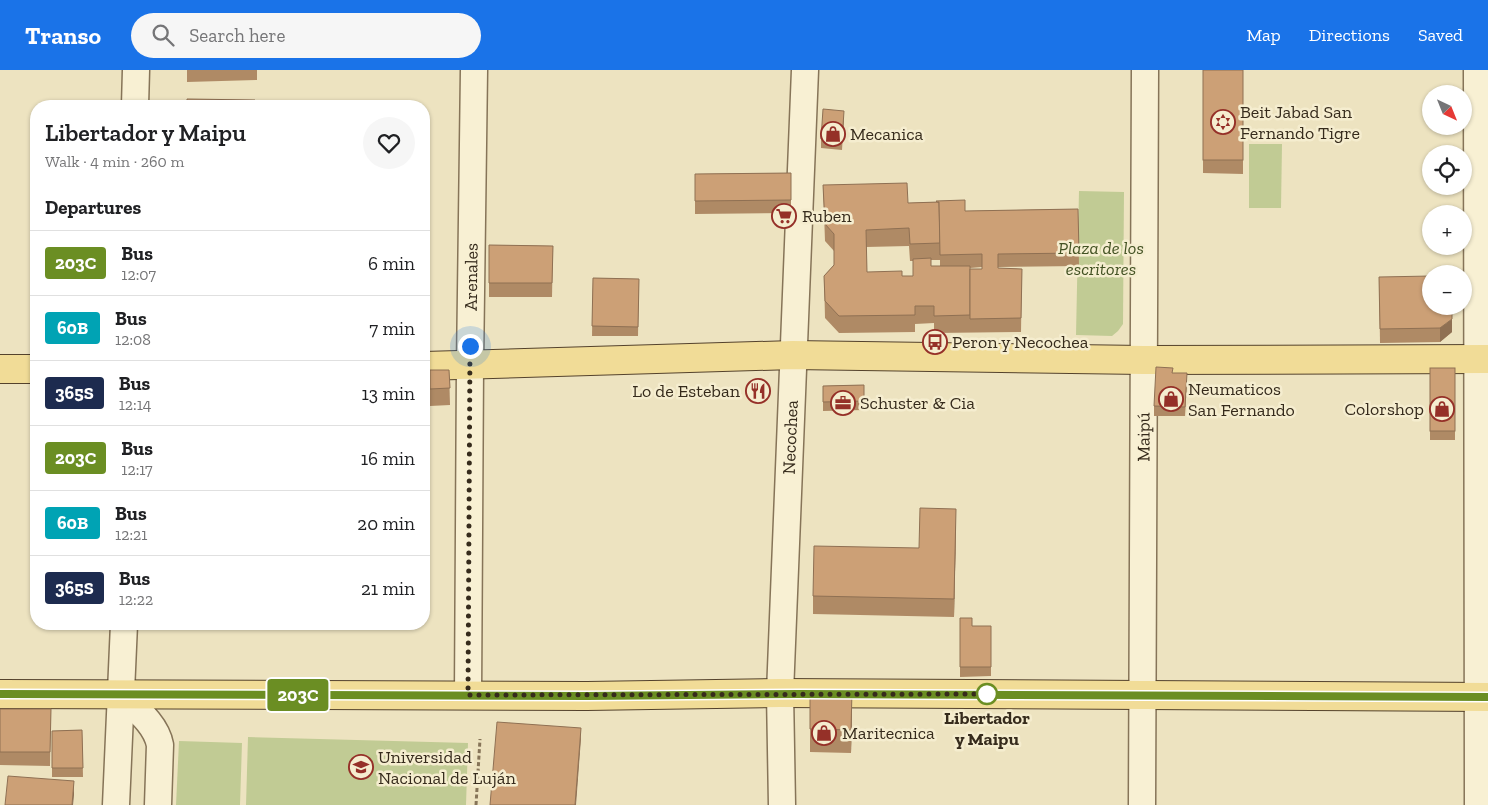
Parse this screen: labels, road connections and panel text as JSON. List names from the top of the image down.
{
  "streets": {
    "street": ["Arenales", "Necochea", "Maipú"]
  },
  "parks": ["Plaza de los escritores"],
  "places": {
    "synagogue": ["Beit Jabad San Fernando Tigre"],
    "shop": [
      "Mecanica",
      "Neumaticos San Fernando",
      "Colorshop",
      "Maritecnica"
    ],
    "supermarket": ["Ruben"],
    "bus stop": ["Peron y Necochea"],
    "restaurant": ["Lo de Esteban"],
    "office": ["Schuster & Cia"],
    "other": ["Libertador y Maipu"],
    "school or university": ["Universidad Nacional de Luján"]
  },
  "lines": ["bus line 203C"],
  "north": "bottom right",
  "page": {
    "header": "Transo",
    "search": "Search here",
    "nav": ["Map", "Directions", "Saved"],
    "on_map": "203C",
    "map_buttons": ["+", "−"],
    "heading": [
      ["Libertador y Maipu", "Walk · 4 min · 260 m"],
      "Departures"
    ],
    "list": [
      {
        "mark": "203C",
        "name": "Bus",
        "note": "12:07",
        "value": "6 min"
      },
      {
        "mark": "60B",
        "name": "Bus",
        "note": "12:08",
        "value": "7 min"
      },
      {
        "mark": "365S",
        "name": "Bus",
        "note": "12:14",
        "value": "13 min"
      },
      {
        "mark": "203C",
        "name": "Bus",
        "note": "12:17",
        "value": "16 min"
      },
      {
        "mark": "60B",
        "name": "Bus",
        "note": "12:21",
        "value": "20 min"
      },
      {
        "mark": "365S",
        "name": "Bus",
        "note": "12:22",
        "value": "21 min"
      }
    ]
  }
}
